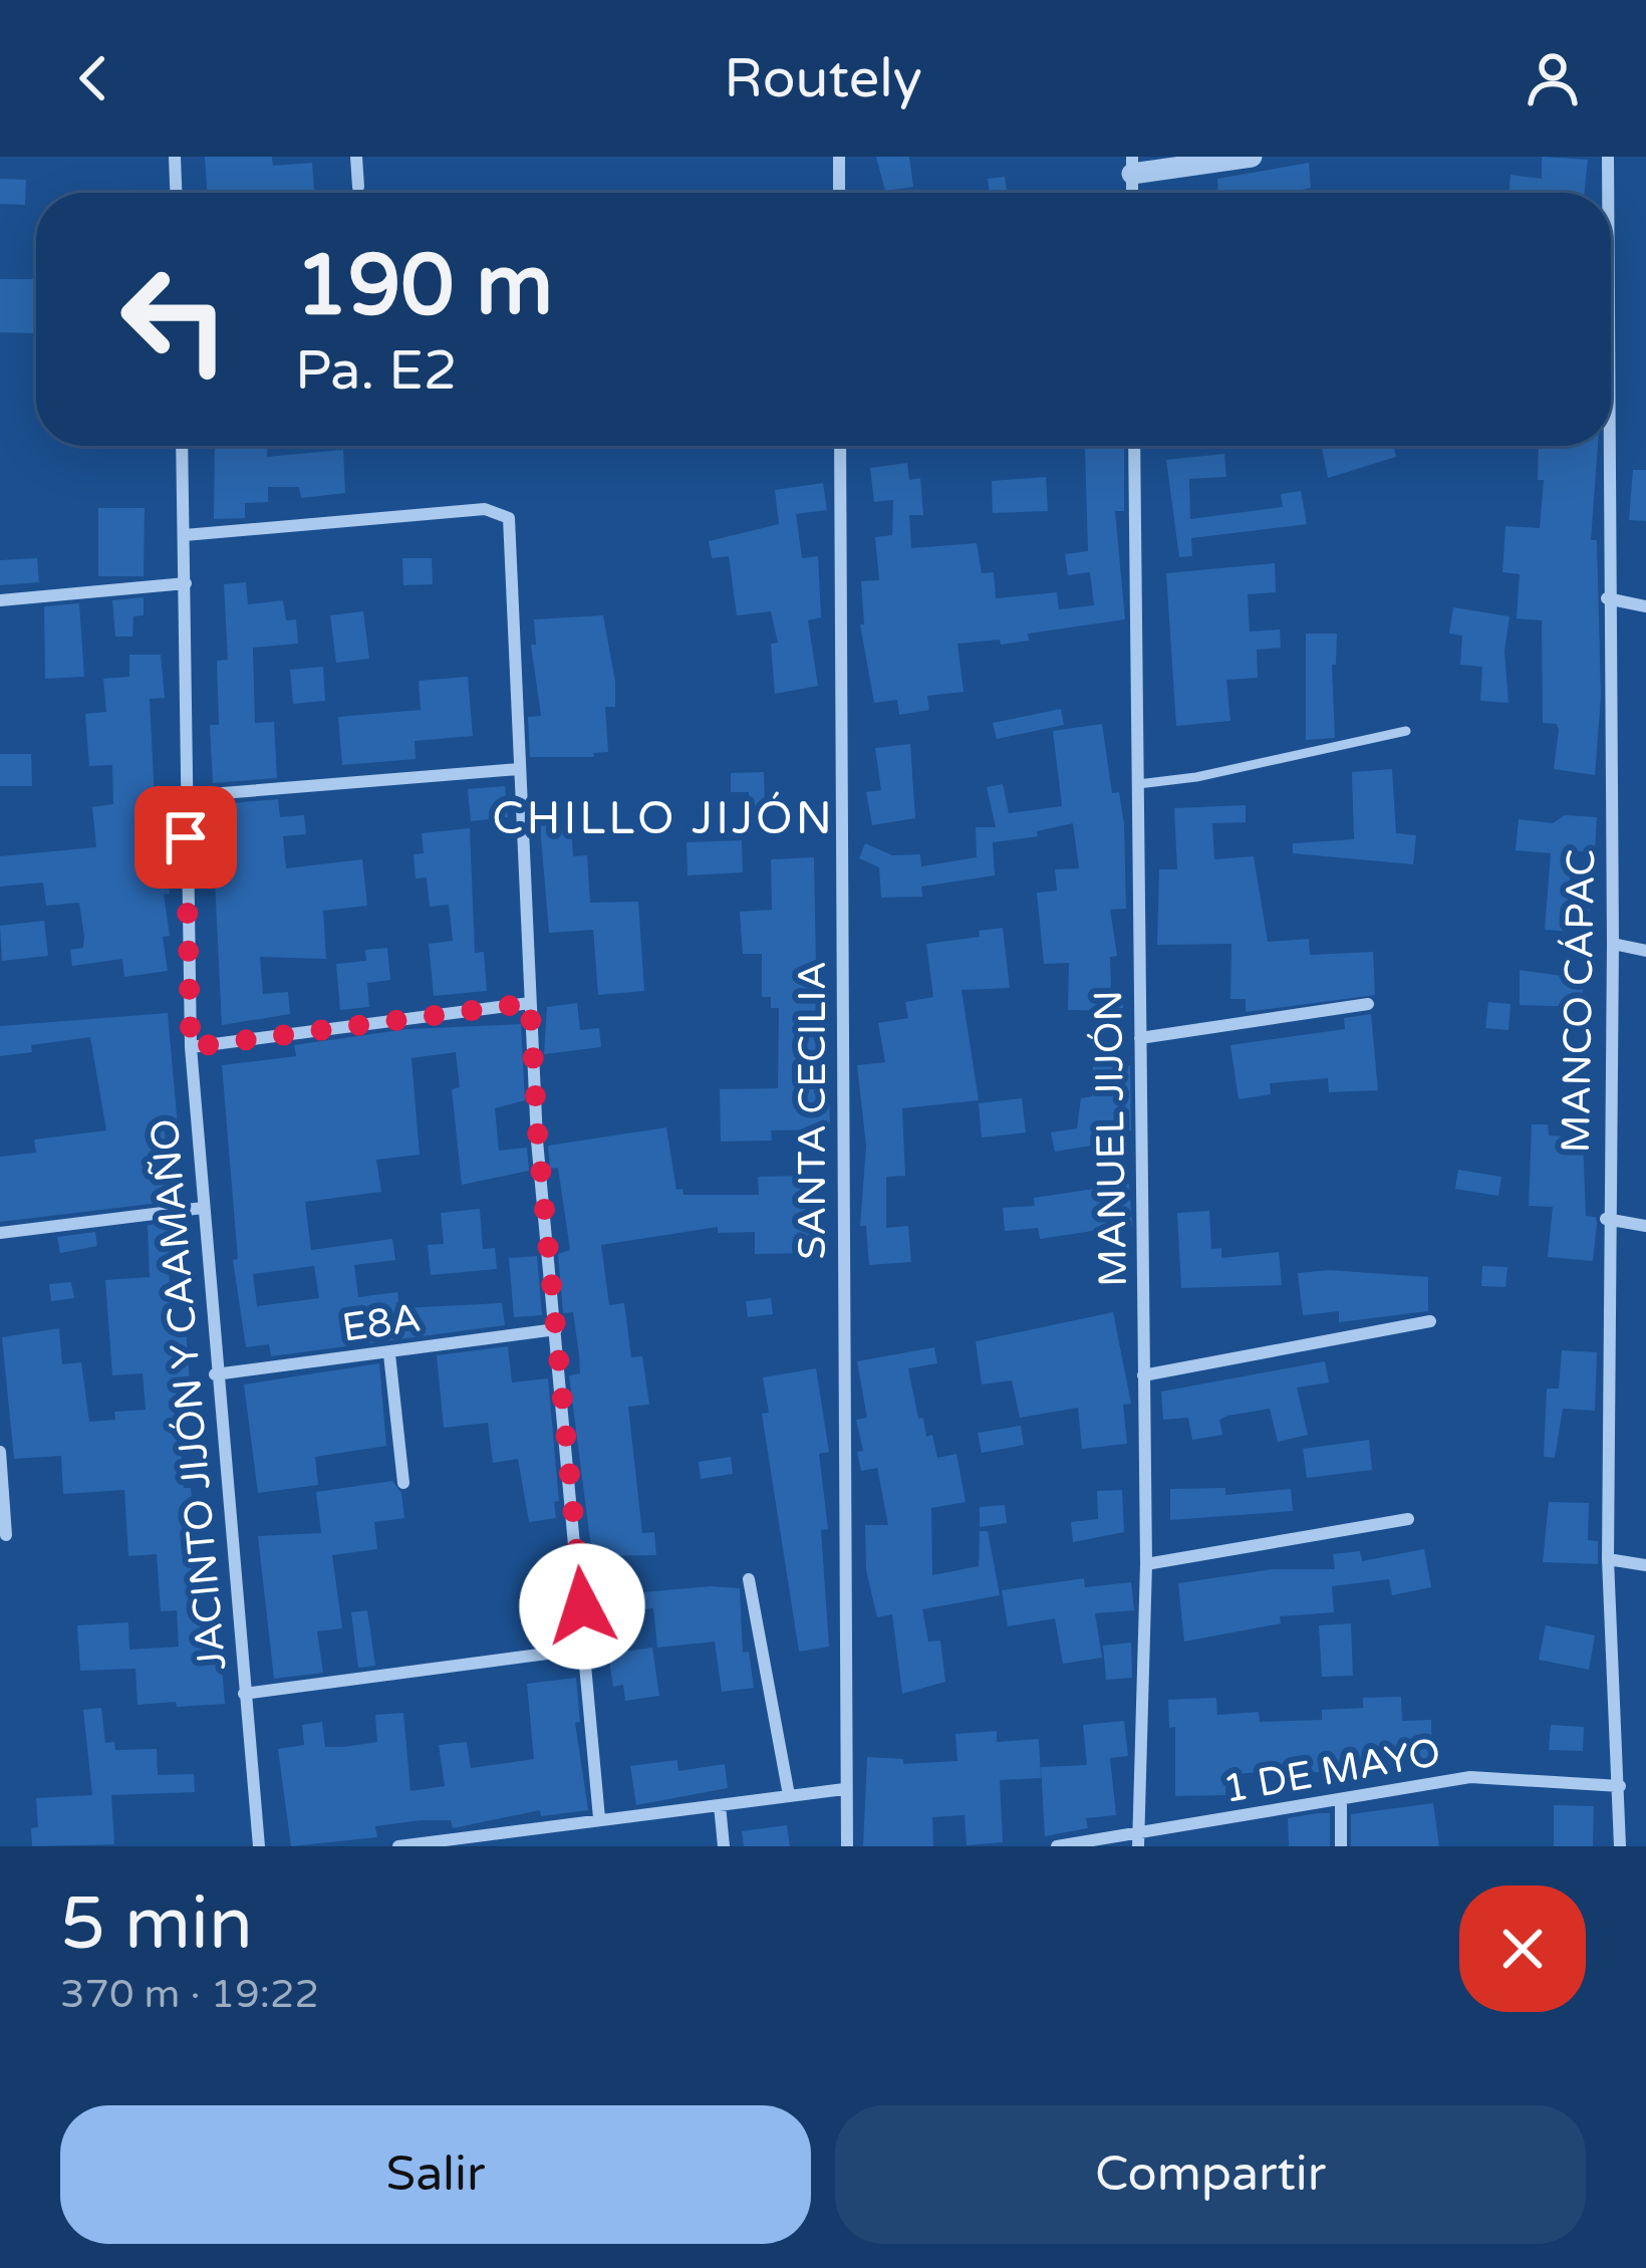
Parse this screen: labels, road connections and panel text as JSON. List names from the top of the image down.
{
  "streets": {
    "street": [
      "MANCO CÁPAC",
      "SANTA CECILIA",
      "MANUEL JIJÓN",
      "E8A",
      "JACINTO JIJÓN Y CAAMAÑO",
      "1 DE MAYO"
    ]
  },
  "crossings": [
    ["MANCO CÁPAC", "1 DE MAYO"],
    ["MANUEL JIJÓN", "1 DE MAYO"],
    ["E8A", "JACINTO JIJÓN Y CAAMAÑO"]
  ],
  "districts": ["CHILLO JIJÓN"],
  "page": {
    "header": "Routely",
    "turn": ["190 m", "Pa. E2"],
    "heading": ["5 min", "370 m · 19:22"],
    "buttons": ["Salir", "Compartir"]
  }
}
